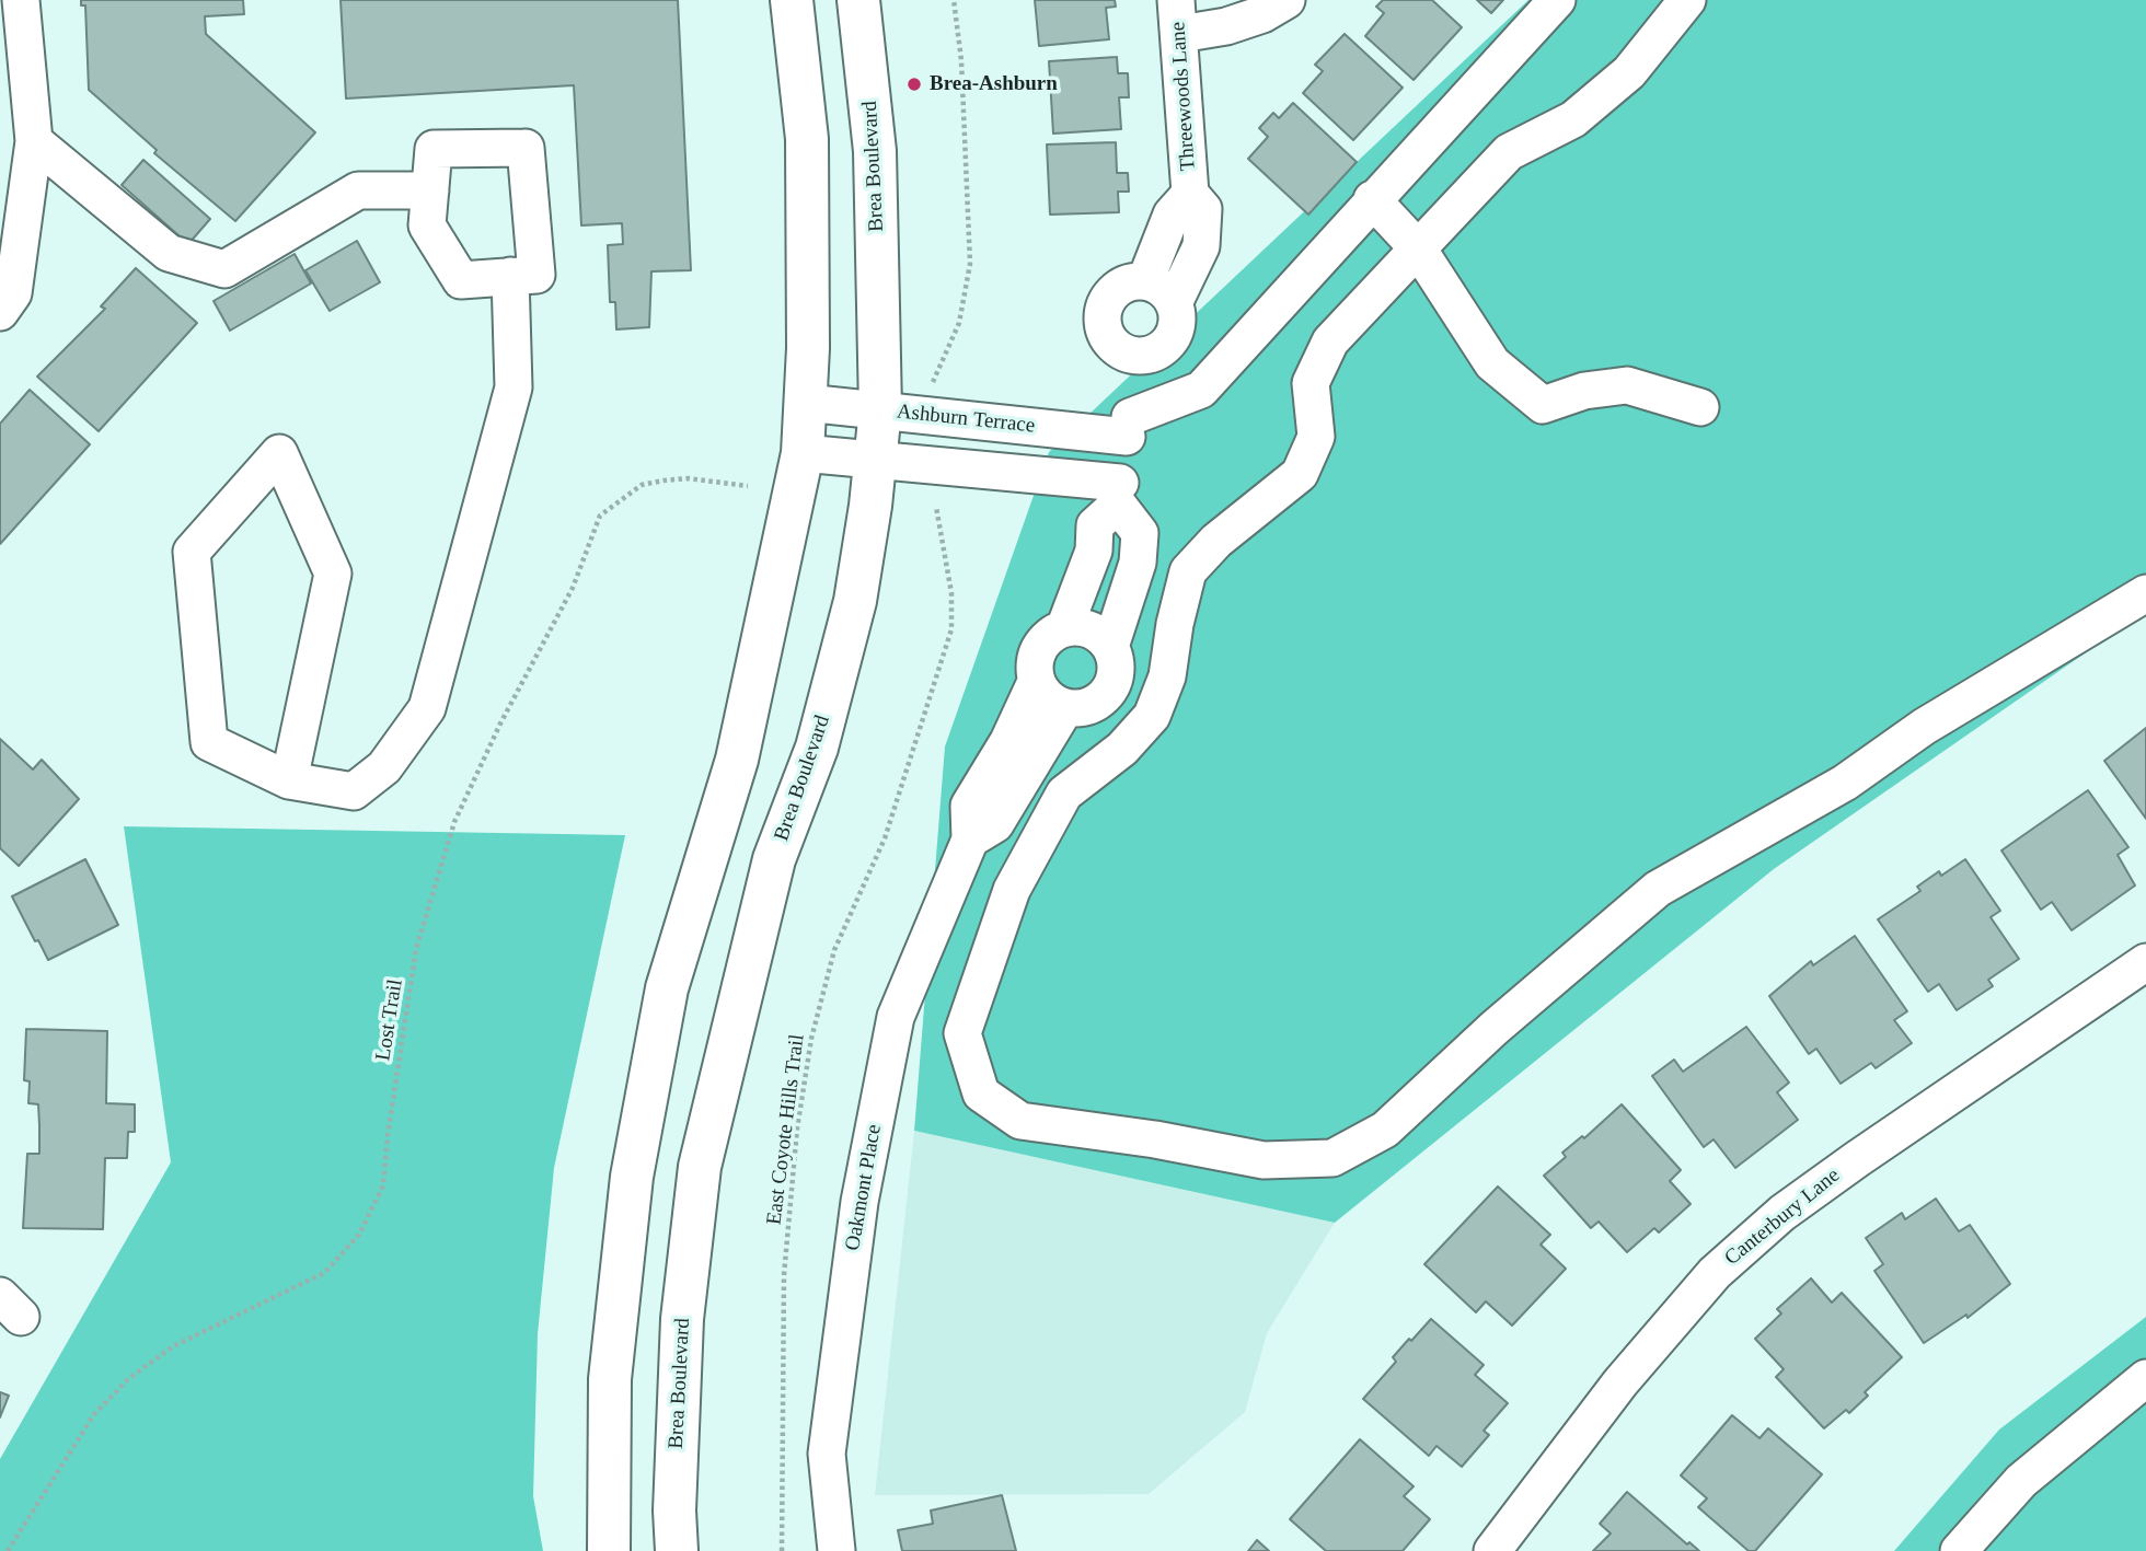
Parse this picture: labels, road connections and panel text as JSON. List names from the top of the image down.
{
  "streets": {
    "main road": ["Brea Boulevard"],
    "street": [
      "Threewoods Lane",
      "Ashburn Terrace",
      "Oakmont Place",
      "Canterbury Lane"
    ],
    "path": ["Lost Trail", "East Coyote Hills Trail"]
  },
  "crossings": [
    ["Brea Boulevard", "Ashburn Terrace"]
  ],
  "places": ["Brea-Ashburn"]
}
